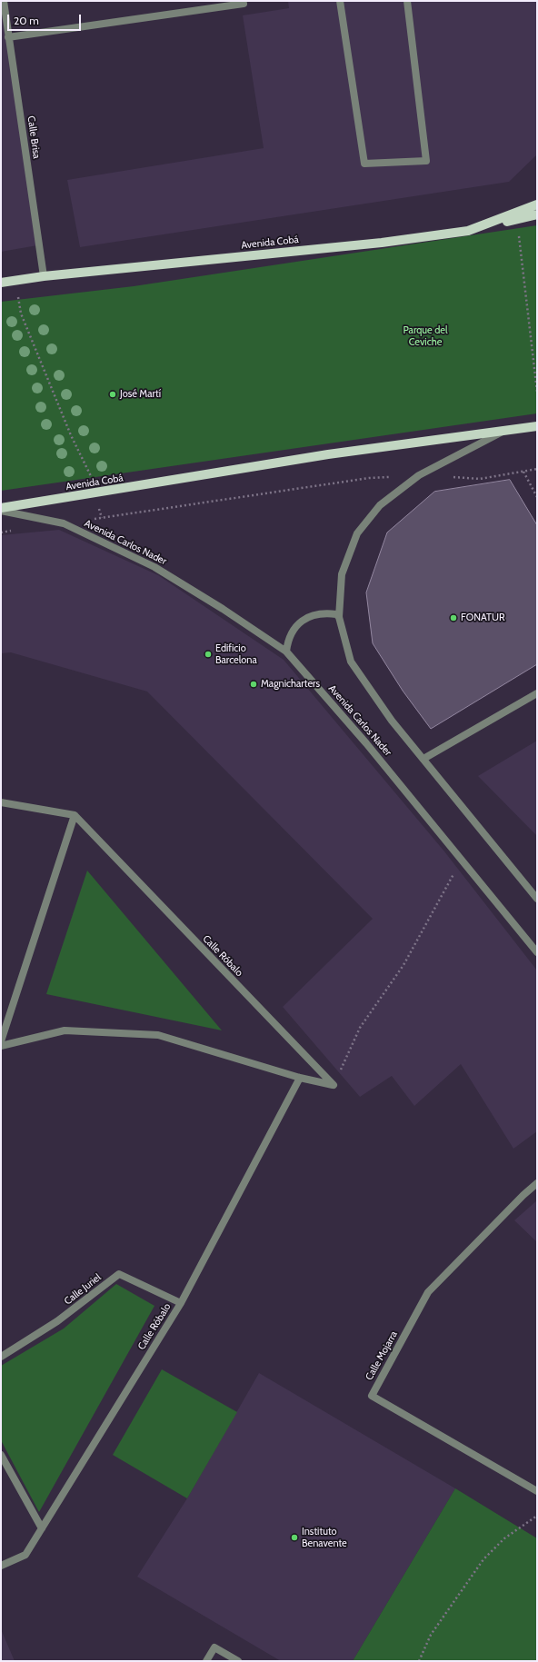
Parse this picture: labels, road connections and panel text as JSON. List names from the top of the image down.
{
  "streets": {
    "main road": ["Avenida Cobá"],
    "street": [
      "Calle Brisa",
      "Avenida Carlos Nader",
      "Calle Róbalo",
      "Calle Juriel",
      "Calle Mojarra"
    ]
  },
  "crossings": [
    ["Calle Brisa", "Avenida Cobá"],
    ["Avenida Cobá", "Avenida Carlos Nader"],
    ["Calle Róbalo", "Calle Juriel"]
  ],
  "parks": ["Parque del Ceviche"],
  "places": [
    "José Martí",
    "FONATUR",
    "Edificio Barcelona",
    "Magnicharters",
    "Instituto Benavente"
  ],
  "scale_bar": "20 m"
}
